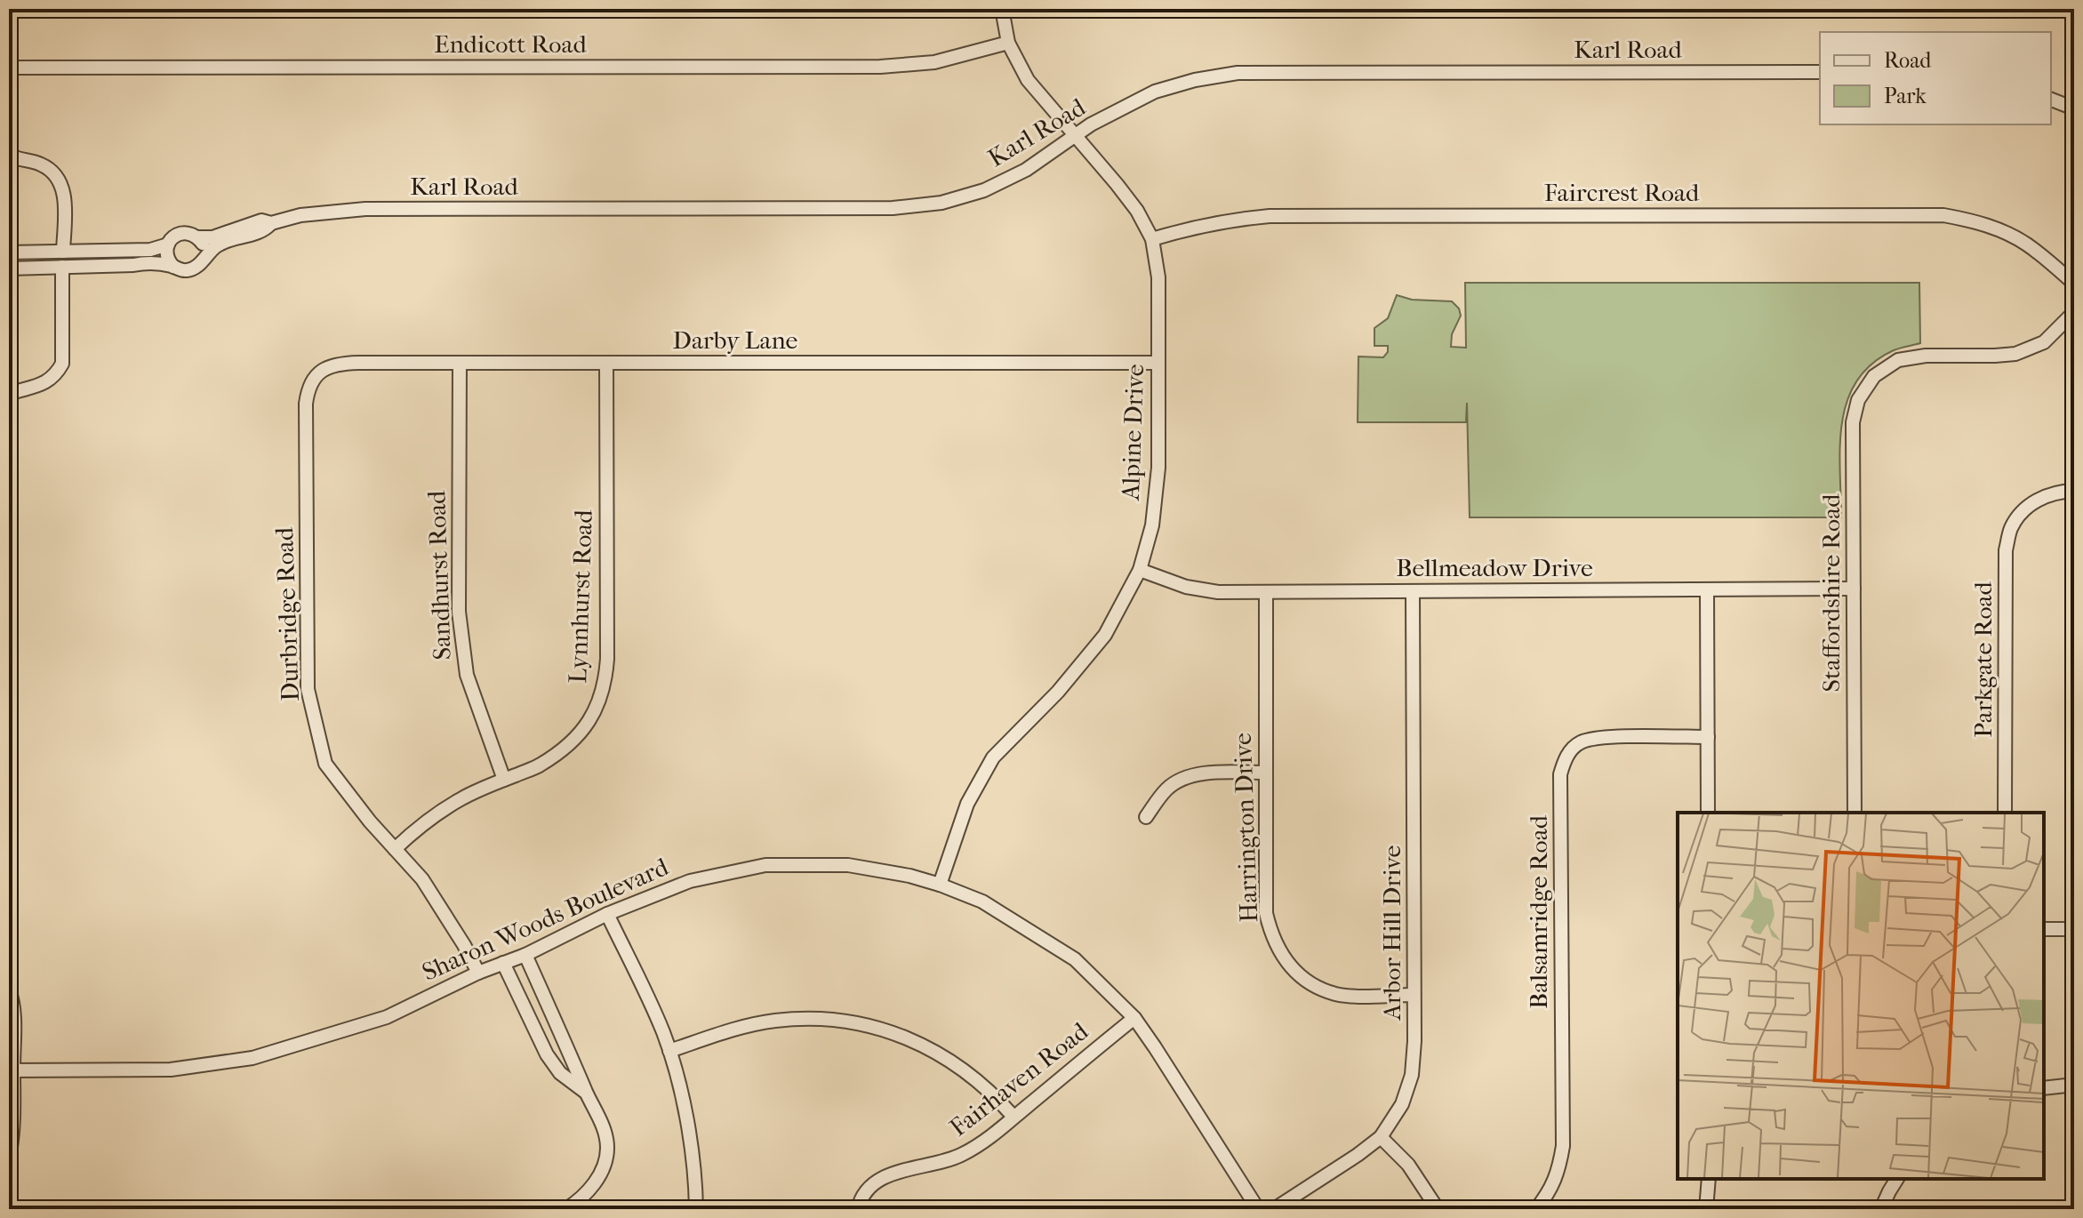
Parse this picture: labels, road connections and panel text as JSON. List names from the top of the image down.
{
  "streets": {
    "street": [
      "Endicott Road",
      "Karl Road",
      "Faircrest Road",
      "Darby Lane",
      "Alpine Drive",
      "Bellmeadow Drive",
      "Sandhurst Road",
      "Staffordshire Road",
      "Lynnhurst Road",
      "Durbridge Road",
      "Parkgate Road",
      "Harrington Drive",
      "Balsamridge Road",
      "Sharon Woods Boulevard",
      "Arbor Hill Drive",
      "Fairhaven Road"
    ]
  },
  "crossings": [
    ["Endicott Road", "Alpine Drive"],
    ["Karl Road", "Alpine Drive"],
    ["Faircrest Road", "Alpine Drive"],
    ["Darby Lane", "Alpine Drive"],
    ["Darby Lane", "Sandhurst Road"],
    ["Darby Lane", "Lynnhurst Road"],
    ["Darby Lane", "Durbridge Road"],
    ["Alpine Drive", "Bellmeadow Drive"],
    ["Alpine Drive", "Sharon Woods Boulevard"],
    ["Bellmeadow Drive", "Staffordshire Road"],
    ["Bellmeadow Drive", "Harrington Drive"],
    ["Bellmeadow Drive", "Arbor Hill Drive"],
    ["Sandhurst Road", "Lynnhurst Road"],
    ["Lynnhurst Road", "Durbridge Road"],
    ["Durbridge Road", "Sharon Woods Boulevard"],
    ["Harrington Drive", "Arbor Hill Drive"],
    ["Sharon Woods Boulevard", "Fairhaven Road"]
  ],
  "legend": ["Road", "Park"]
}
